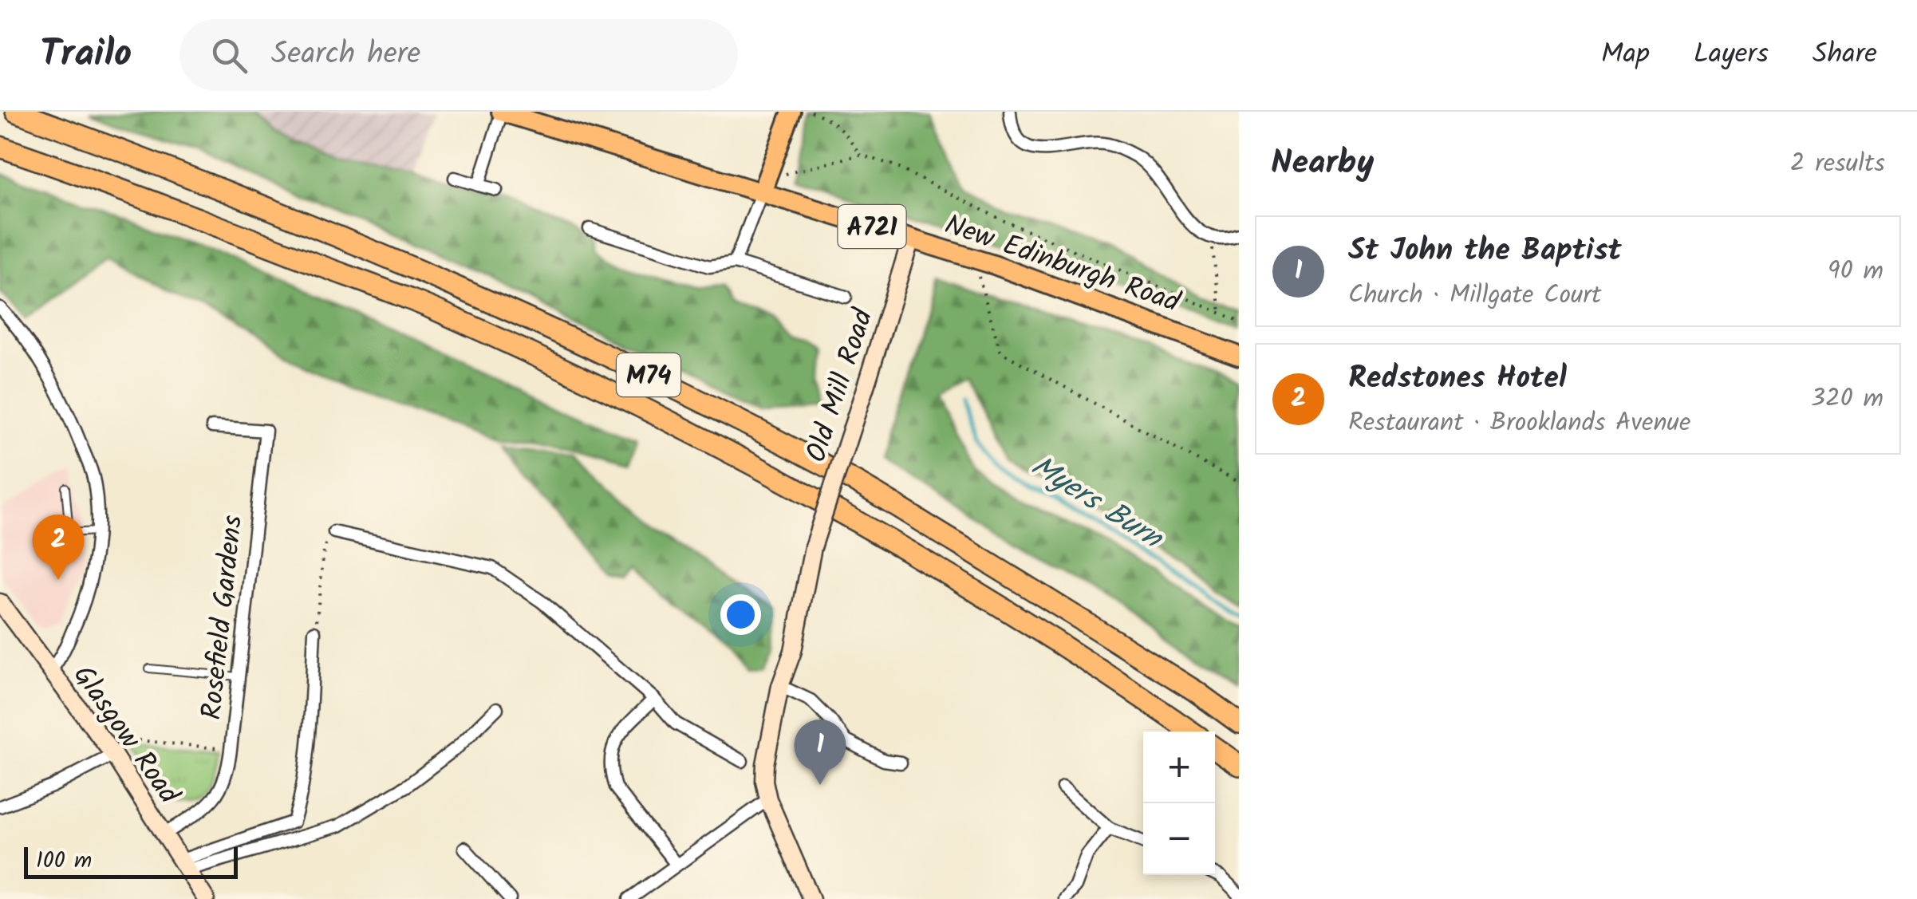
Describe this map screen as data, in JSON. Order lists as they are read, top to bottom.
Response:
{
  "streets": {
    "highway": ["M74"],
    "main road": ["A721", "New Edinburgh Road"],
    "street": ["Old Mill Road", "Rosefield Gardens", "Glasgow Road"]
  },
  "crossings": [
    ["New Edinburgh Road", "Old Mill Road"],
    ["Rosefield Gardens", "Glasgow Road"]
  ],
  "water": ["Myers Burn"],
  "scale_bar": "100 m",
  "page": {
    "header": "Trailo",
    "search": "Search here",
    "nav": ["Map", "Layers", "Share"],
    "heading": ["Nearby", "2 results"],
    "list": [
      {
        "mark": "1",
        "name": "St John the Baptist",
        "note": "Church · Millgate Court",
        "value": "90 m"
      },
      {
        "mark": "2",
        "name": "Redstones Hotel",
        "note": "Restaurant · Brooklands Avenue",
        "value": "320 m"
      }
    ],
    "pins": ["2", "1"],
    "map_buttons": ["+", "−"],
    "scale": "100 m"
  }
}
